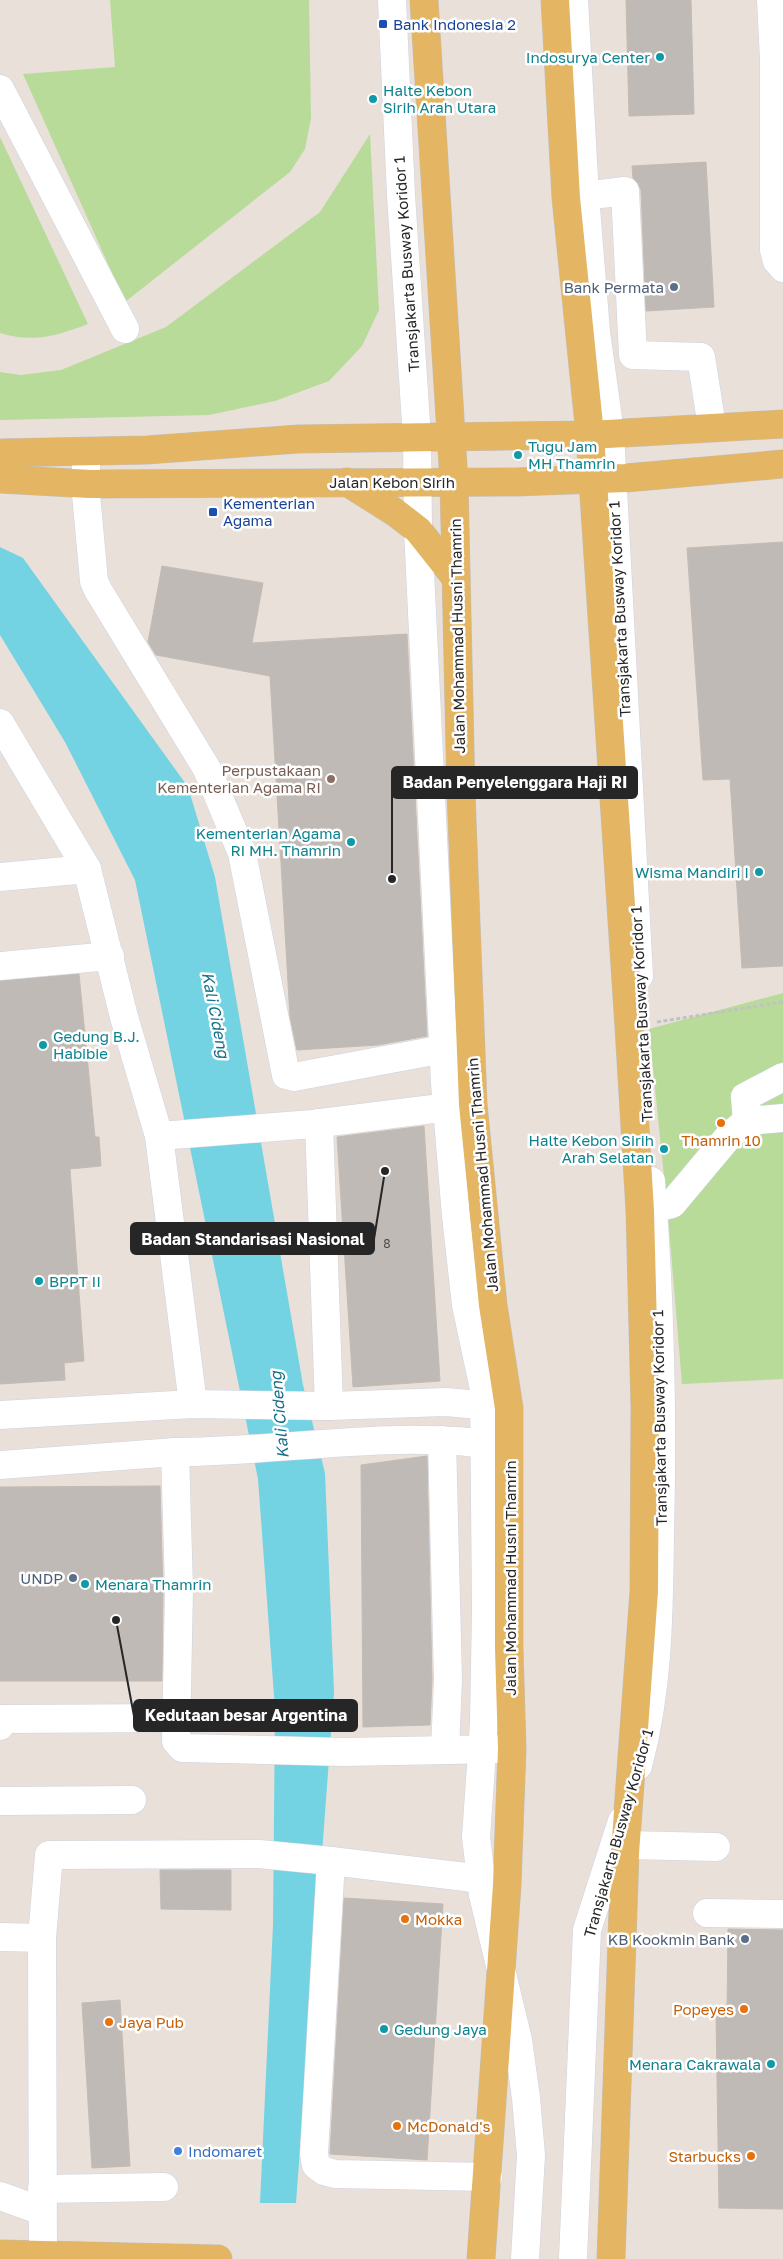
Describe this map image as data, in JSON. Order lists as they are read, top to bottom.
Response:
{
  "streets": {
    "main road": ["Jalan Kebon Sirih", "Jalan Mohammad Husni Thamrin"],
    "lane": ["Transjakarta Busway Koridor 1"]
  },
  "crossings": [
    ["Transjakarta Busway Koridor 1", "Jalan Kebon Sirih"],
    ["Transjakarta Busway Koridor 1", "Jalan Mohammad Husni Thamrin"],
    ["Jalan Kebon Sirih", "Jalan Mohammad Husni Thamrin"]
  ],
  "water": ["Kali Cideng"],
  "places": {
    "transit": ["Bank Indonesia 2", "Kementerian Agama"],
    "other": [
      "Indosurya Center",
      "Halte Kebon Sirih Arah Utara",
      "Bank Permata",
      "Tugu Jam MH Thamrin",
      "Perpustakaan Kementerian Agama RI",
      "Kementerian Agama RI MH. Thamrin",
      "Wisma Mandiri I",
      "Badan Penyelenggara Haji RI",
      "Gedung B.J. Habibie",
      "Thamrin 10",
      "Halte Kebon Sirih Arah Selatan",
      "Badan Standarisasi Nasional",
      "BPPT II",
      "UNDP",
      "Menara Thamrin",
      "Kedutaan besar Argentina",
      "Mokka",
      "KB Kookmin Bank",
      "Popeyes",
      "Jaya Pub",
      "Gedung Jaya",
      "Menara Cakrawala",
      "McDonald's",
      "Indomaret",
      "Starbucks"
    ]
  },
  "house_numbers": ["8"]
}
